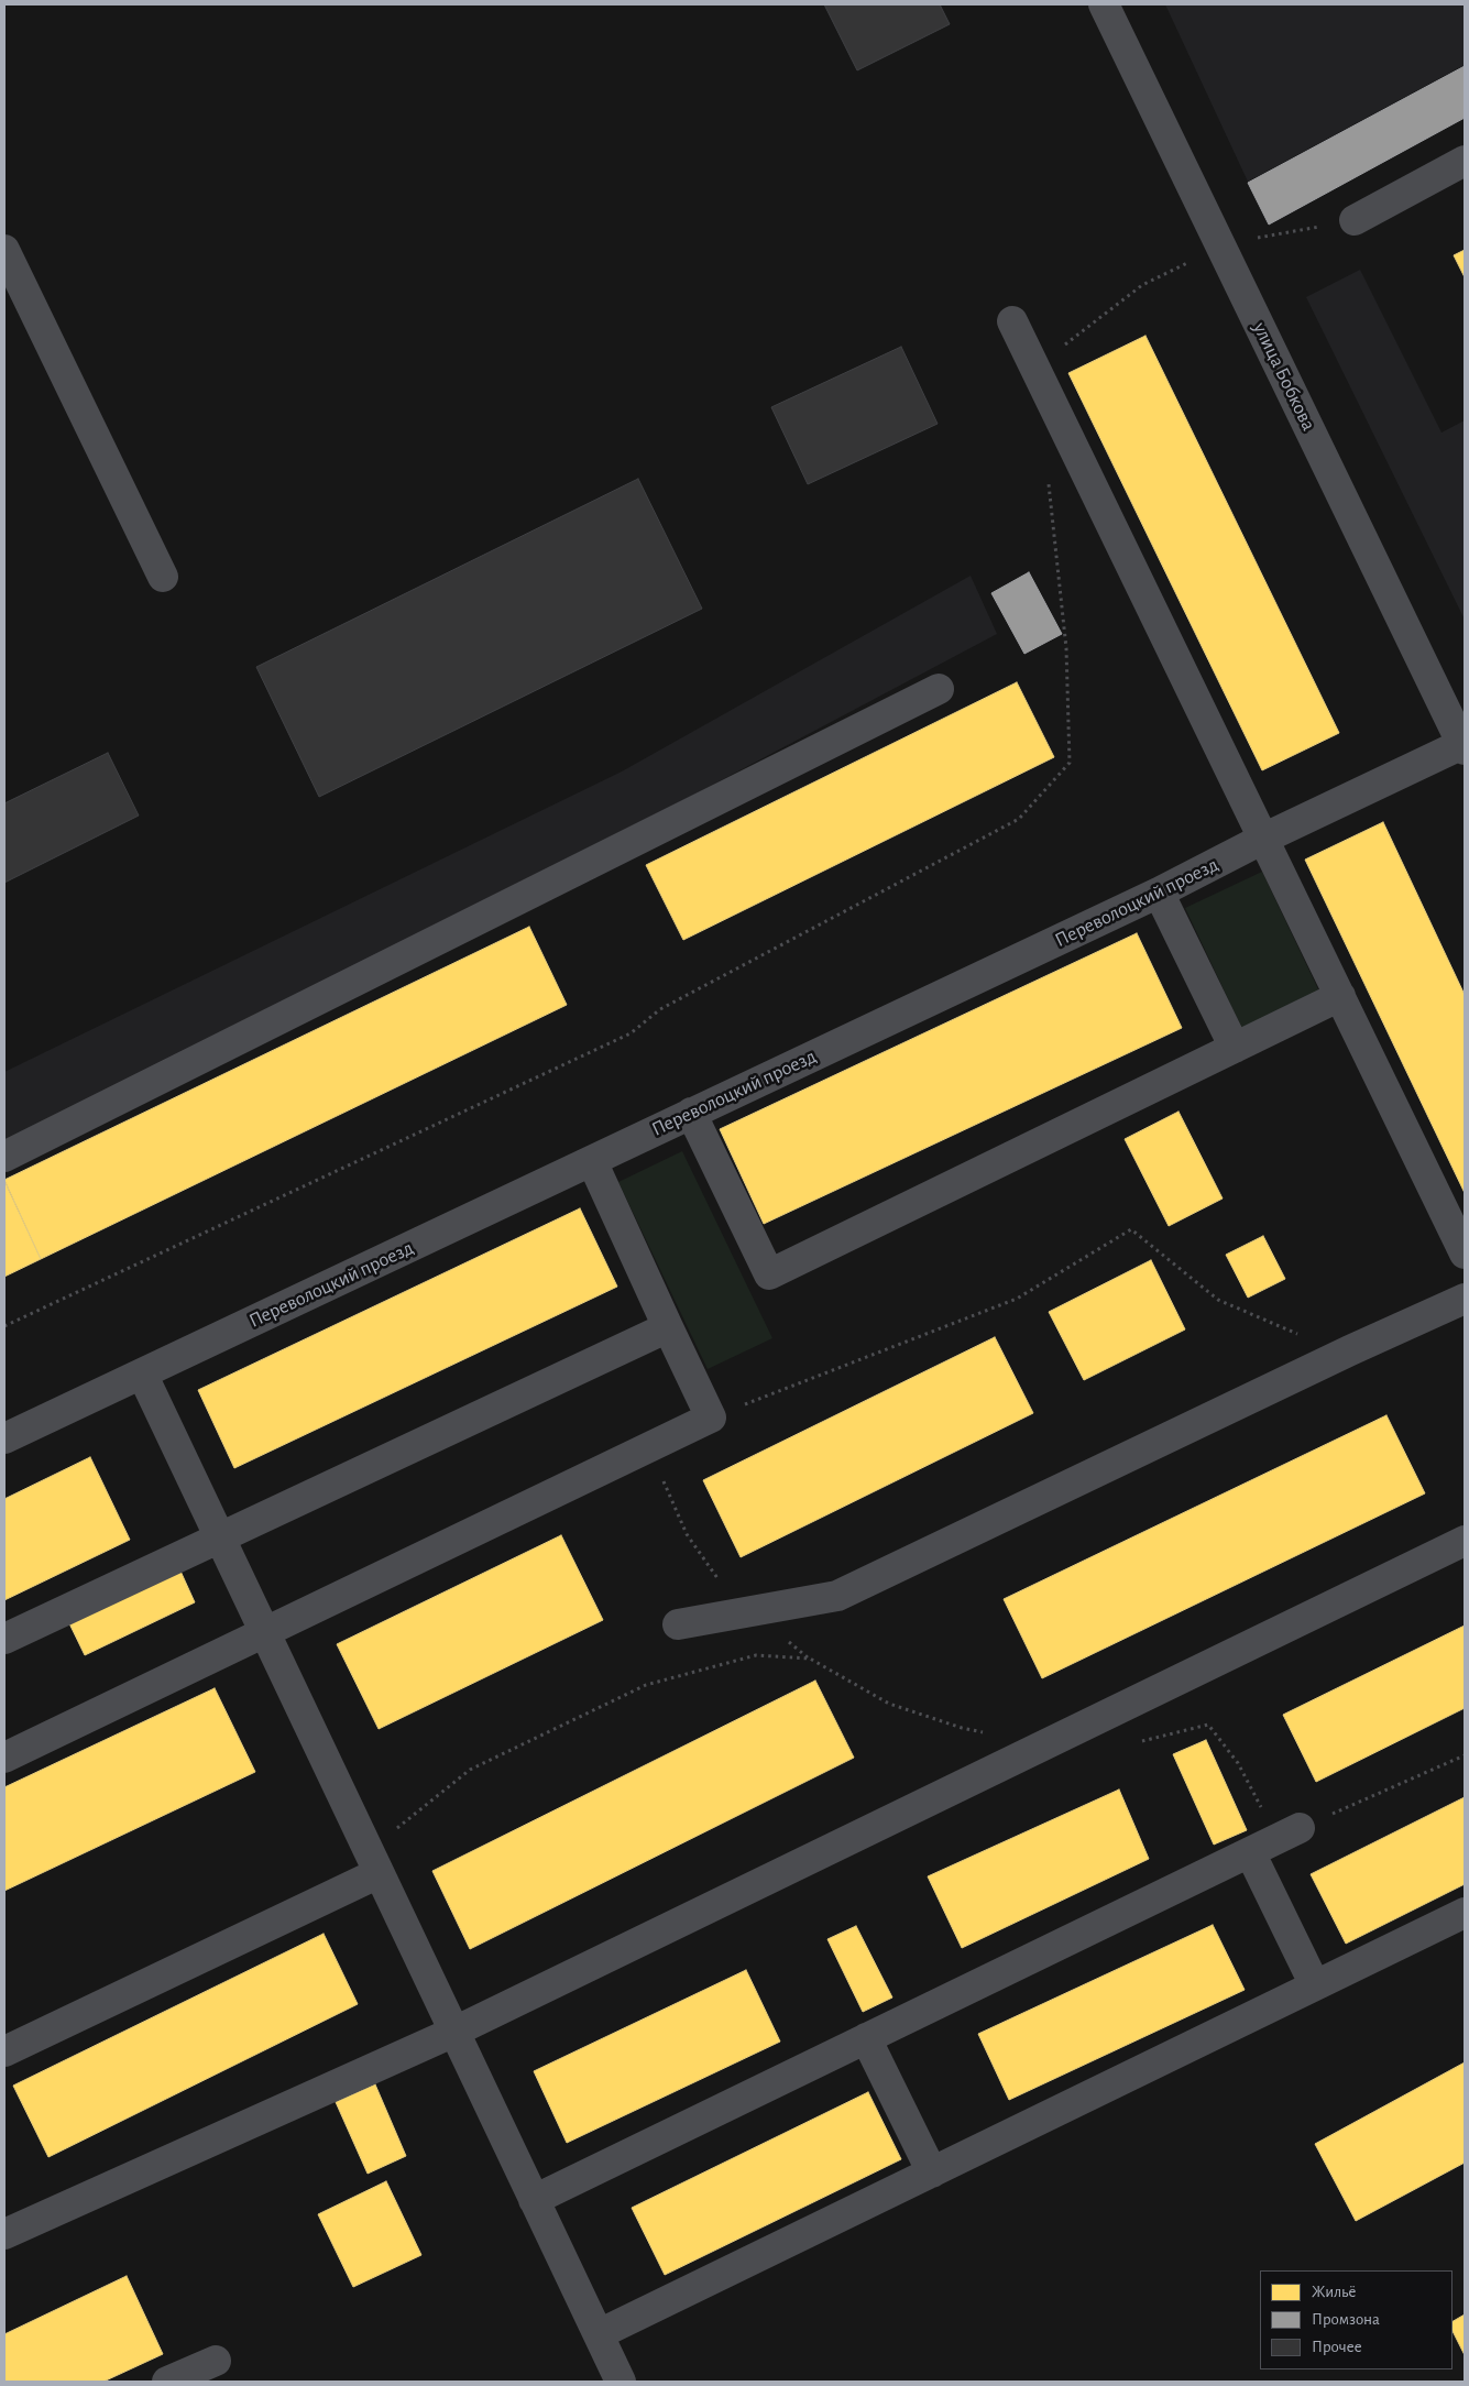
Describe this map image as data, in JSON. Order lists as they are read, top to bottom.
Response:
{
  "streets": {
    "street": ["улица Бобкова", "Переволоцкий проезд"]
  },
  "crossings": [
    ["улица Бобкова", "Переволоцкий проезд"]
  ],
  "legend": ["Жильё", "Промзона", "Прочее"]
}
